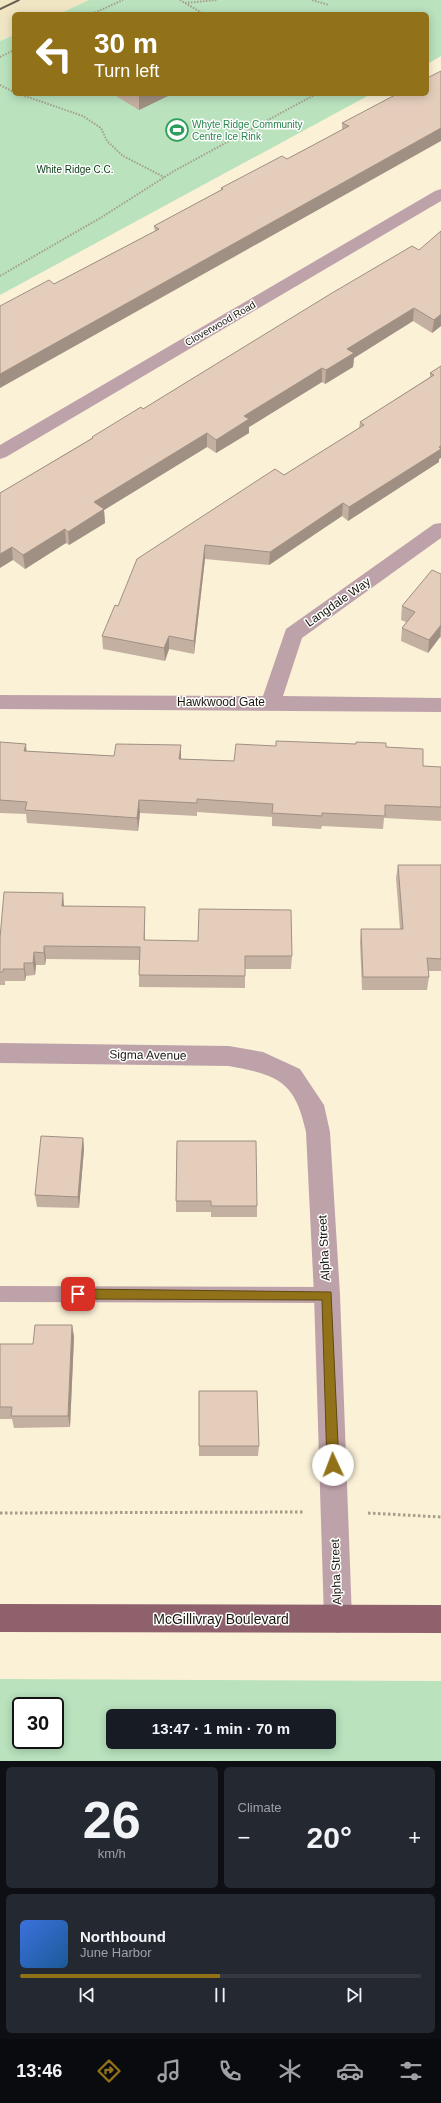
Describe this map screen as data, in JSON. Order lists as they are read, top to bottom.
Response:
{
  "streets": {
    "main road": ["McGillivray Boulevard"],
    "street": [
      "Cloverwood Road",
      "Langdale Way",
      "Hawkwood Gate",
      "Sigma Avenue",
      "Alpha Street"
    ]
  },
  "crossings": [
    ["Langdale Way", "Hawkwood Gate"],
    ["Sigma Avenue", "Alpha Street"],
    ["Alpha Street", "McGillivray Boulevard"]
  ],
  "parks": ["White Ridge C.C."],
  "places": {
    "sports": ["Whyte Ridge Community Centre Ice Rink"]
  },
  "page": {
    "turn": ["30 m", "Turn left"],
    "limit": "30",
    "trip": "13:47 · 1 min · 70 m",
    "tile": [
      ["26", "km/h"],
      "Climate"
    ],
    "heat": ["−", "20°", "+"],
    "song": ["Northbound", "June Harbor"],
    "tabs": "13:46"
  }
}
